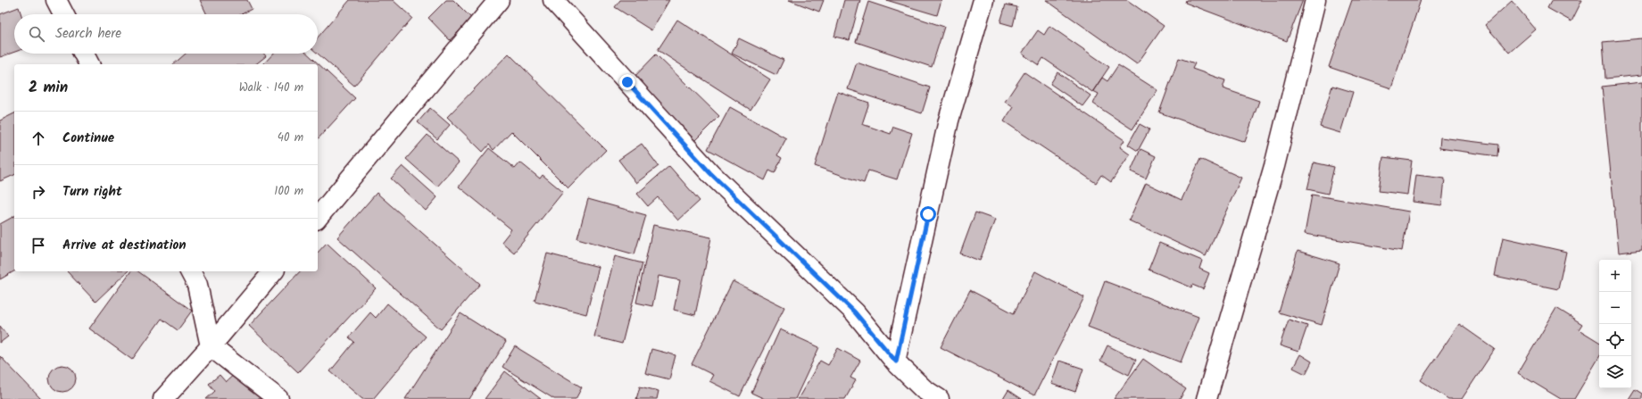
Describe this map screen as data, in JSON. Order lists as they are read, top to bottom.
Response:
{
  "page": {
    "search": "Search here",
    "heading": ["2 min", "Walk · 140 m"],
    "list": [
      ["Continue", "40 m"],
      ["Turn right", "100 m"],
      "Arrive at destination"
    ],
    "map_buttons": ["+", "−"]
  }
}
